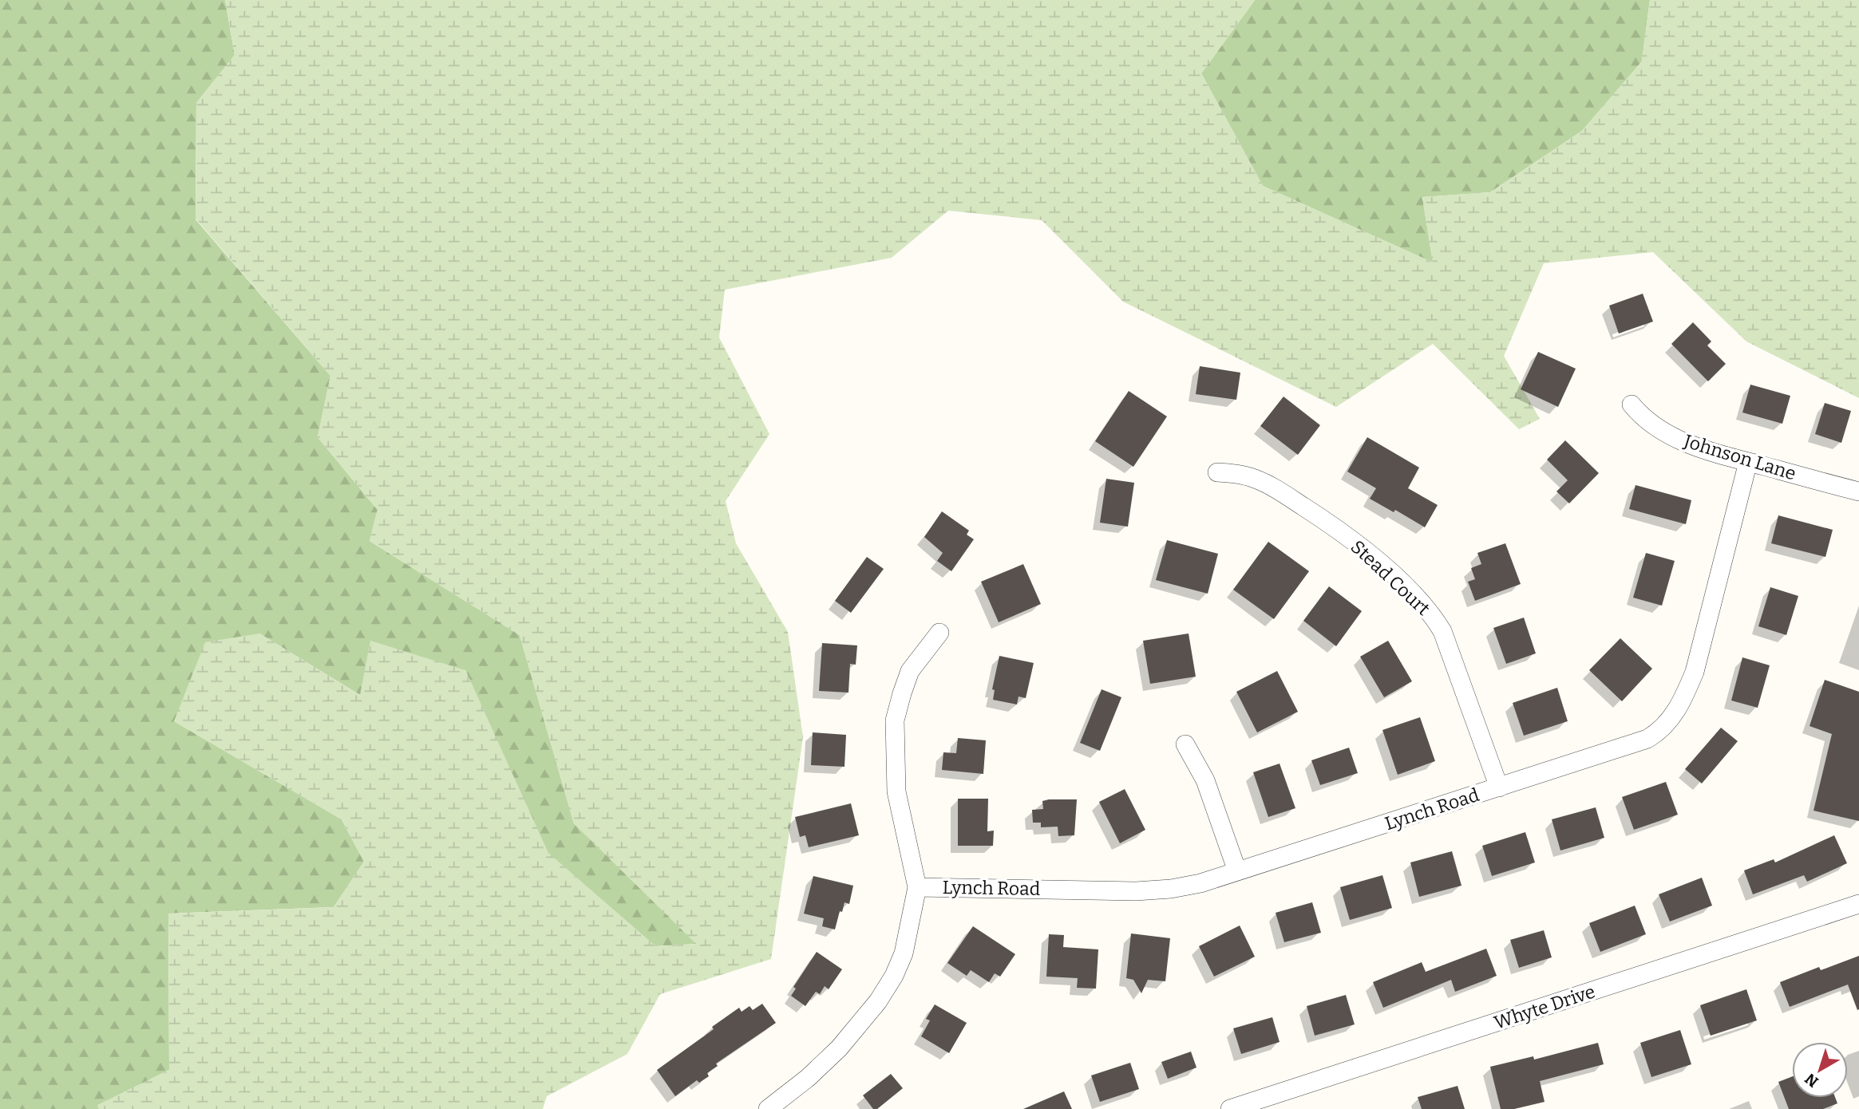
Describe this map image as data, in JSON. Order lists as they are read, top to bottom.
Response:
{
  "streets": {
    "street": [
      "Johnson Lane",
      "Stead Court",
      "Lynch Road",
      "Whyte Drive"
    ]
  },
  "crossings": [
    ["Johnson Lane", "Lynch Road"],
    ["Stead Court", "Lynch Road"]
  ],
  "north": "bottom left"
}
